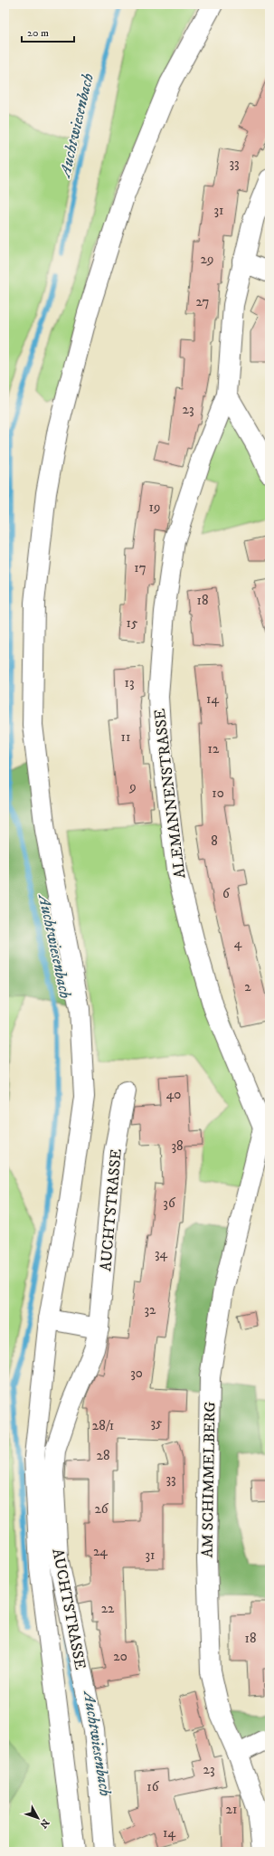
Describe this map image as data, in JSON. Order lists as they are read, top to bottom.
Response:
{
  "streets": {
    "street": ["ALEMANNENSTRASSE", "AUCHTSTRASSE", "AM SCHIMMELBERG"]
  },
  "crossings": [
    ["ALEMANNENSTRASSE", "AM SCHIMMELBERG"]
  ],
  "water": ["Auchtwiesenbach"],
  "house_numbers": [
    "33",
    "31",
    "29",
    "27",
    "23",
    "19",
    "17",
    "18",
    "15",
    "13",
    "14",
    "11",
    "12",
    "9",
    "10",
    "8",
    "6",
    "4",
    "2",
    "40",
    "38",
    "36",
    "34",
    "32",
    "30",
    "35",
    "28/1",
    "28",
    "33",
    "26",
    "24",
    "31",
    "22",
    "18",
    "20",
    "23",
    "16",
    "21",
    "14"
  ],
  "scale_bar": "20 m",
  "north": "bottom right"
}
